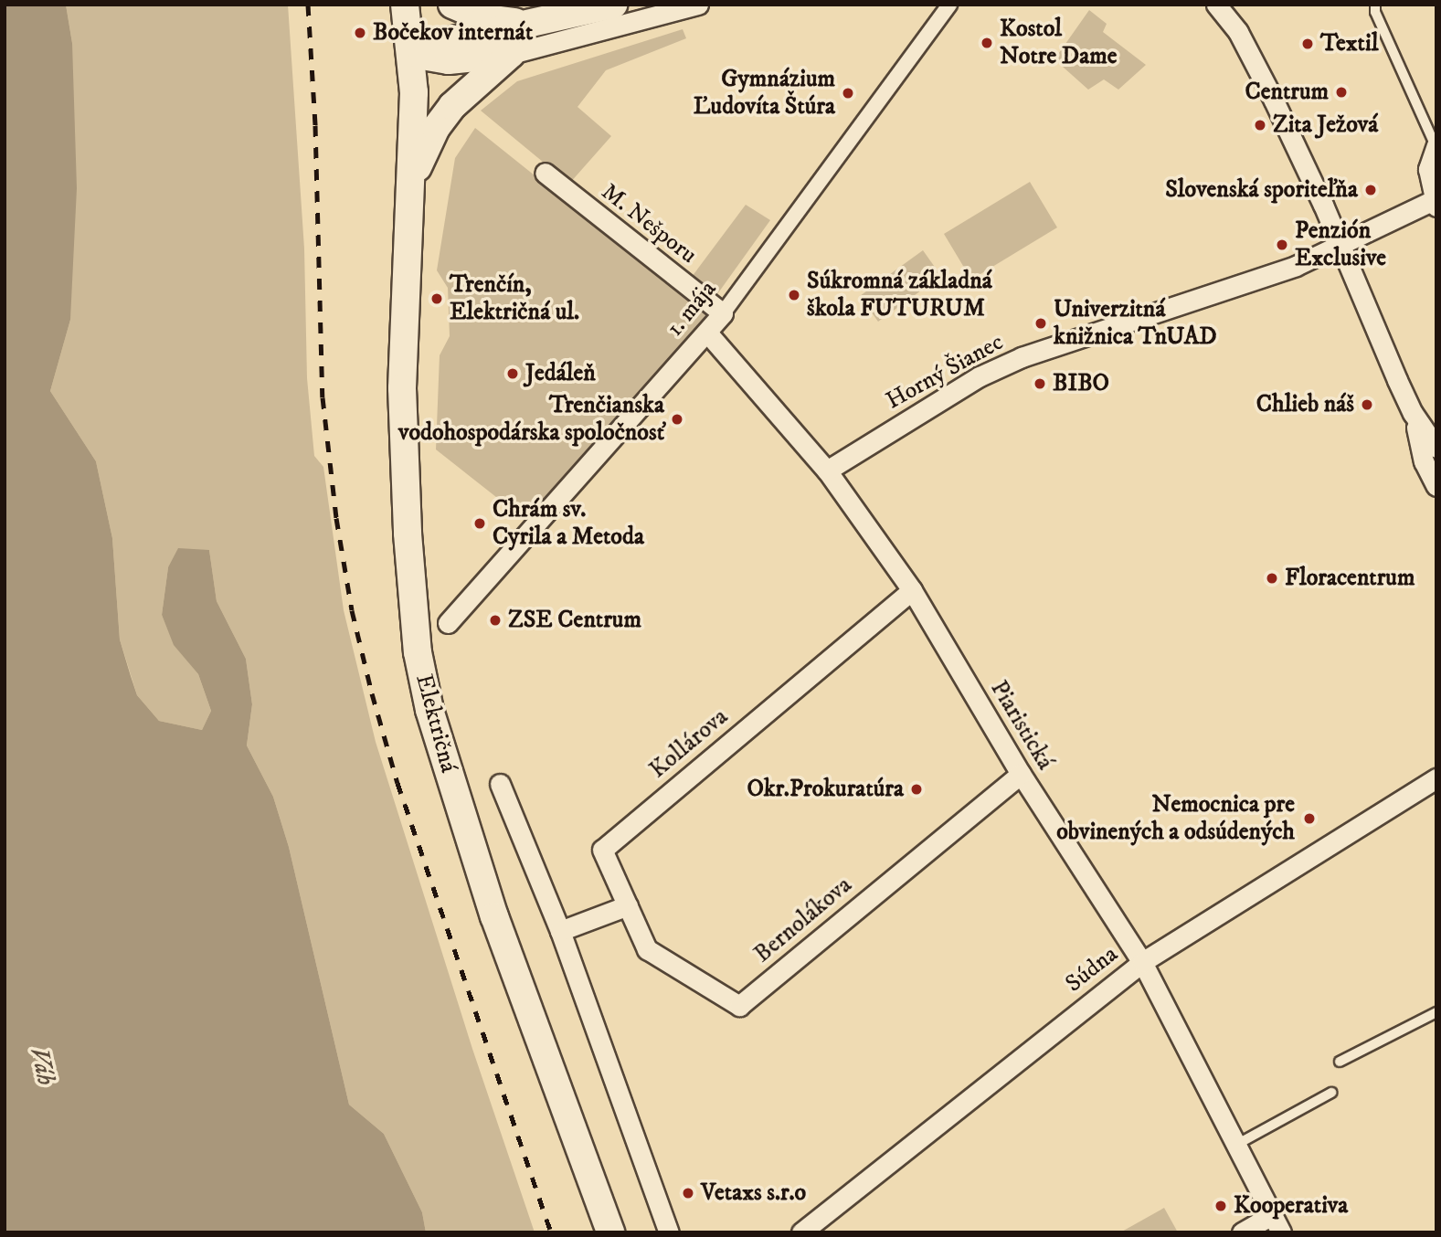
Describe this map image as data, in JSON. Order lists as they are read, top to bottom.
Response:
{
  "streets": {
    "main road": ["Električná"],
    "street": [
      "M. Nešporu",
      "1. mája",
      "Horný Šianec",
      "Piaristická",
      "Kollárova",
      "Bernolákova",
      "Súdna"
    ]
  },
  "crossings": [
    ["M. Nešporu", "1. mája"],
    ["Horný Šianec", "Piaristická"],
    ["Piaristická", "Kollárova"],
    ["Piaristická", "Bernolákova"],
    ["Piaristická", "Súdna"],
    ["Kollárova", "Bernolákova"]
  ],
  "water": ["Váh"],
  "places": [
    "Bočekov internát",
    "Kostol Notre Dame",
    "Textil",
    "Centrum",
    "Gymnázium Ľudovíta Štúra",
    "Zita Ježová",
    "Slovenská sporiteľňa",
    "Penzión Exclusive",
    "Súkromná základná škola FUTURUM",
    "Trenčín, Električná ul.",
    "Univerzitná knižnica TnUAD",
    "Jedáleň",
    "BIBO",
    "Chlieb náš",
    "Trenčianska vodohospodárska spoločnosť",
    "Chrám sv. Cyrila a Metoda",
    "Floracentrum",
    "ZSE Centrum",
    "Okr.Prokuratúra",
    "Nemocnica pre obvinených a odsúdených",
    "Vetaxs s.r.o",
    "Kooperativa"
  ]
}
